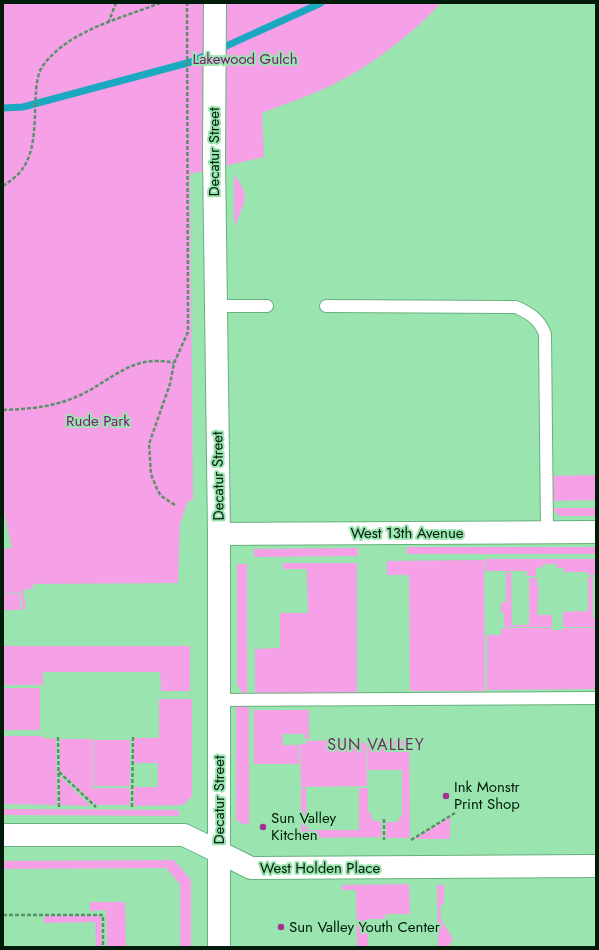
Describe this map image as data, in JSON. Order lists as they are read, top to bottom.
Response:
{
  "streets": {
    "street": ["Decatur Street", "West 13th Avenue", "West Holden Place"]
  },
  "crossings": [
    ["Decatur Street", "West 13th Avenue"],
    ["Decatur Street", "West Holden Place"]
  ],
  "districts": ["SUN VALLEY"],
  "parks": ["Lakewood Gulch", "Rude Park"],
  "places": ["Ink Monstr Print Shop", "Sun Valley Kitchen", "Sun Valley Youth Center"]
}
